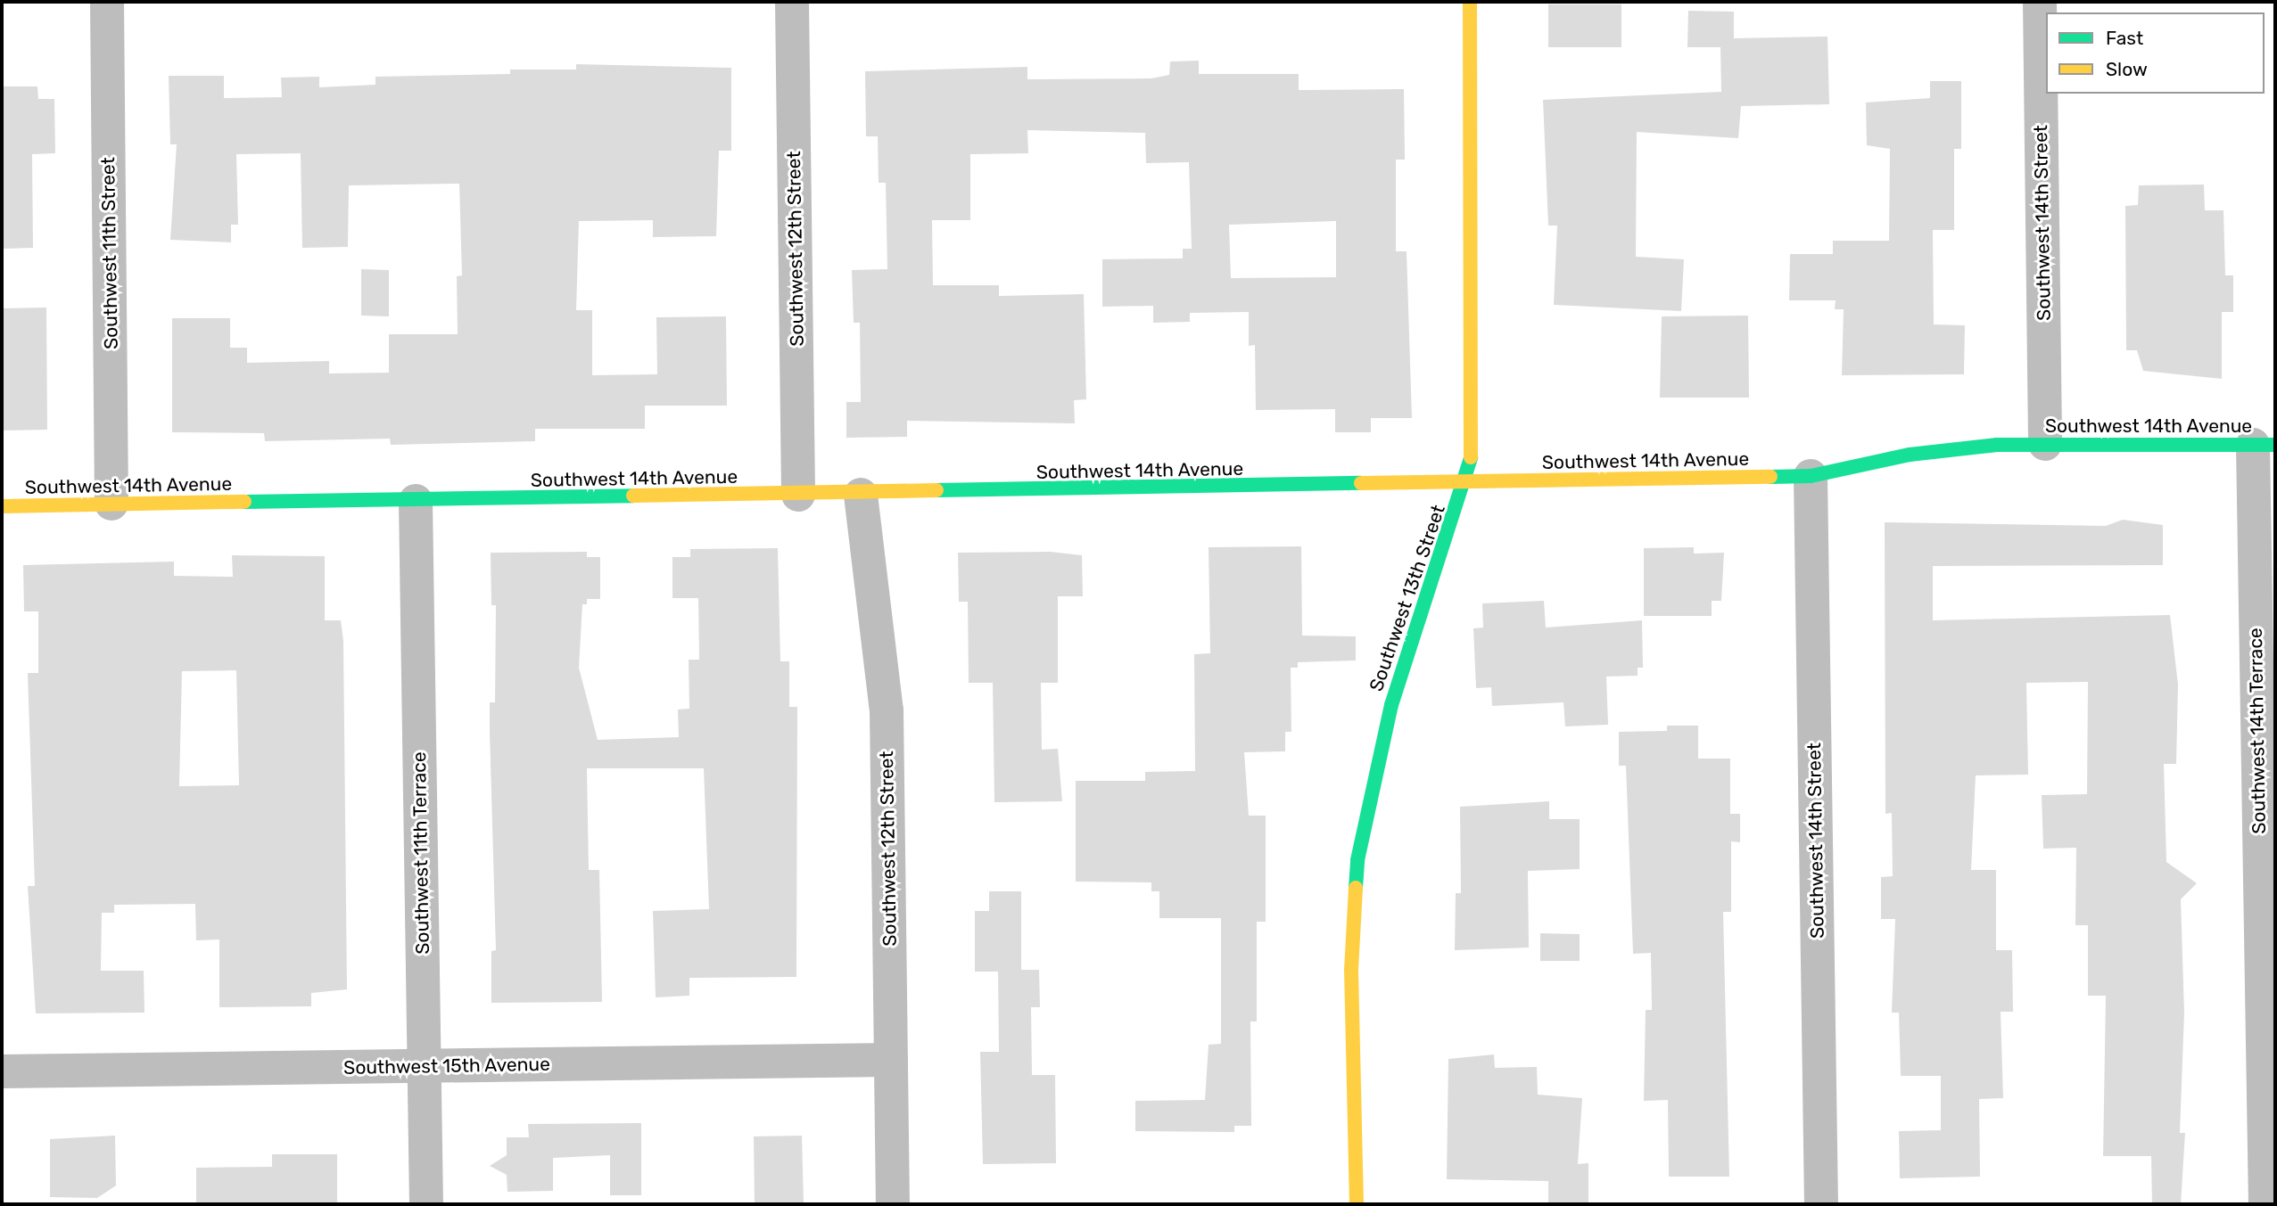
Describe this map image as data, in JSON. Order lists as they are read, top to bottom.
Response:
{
  "streets": {
    "street": [
      "Southwest 14th Street",
      "Southwest 12th Street",
      "Southwest 11th Street",
      "Southwest 14th Avenue",
      "Southwest 13th Street",
      "Southwest 14th Terrace",
      "Southwest 11th Terrace",
      "Southwest 15th Avenue"
    ]
  },
  "crossings": [
    ["Southwest 14th Street", "Southwest 14th Avenue"],
    ["Southwest 12th Street", "Southwest 14th Avenue"],
    ["Southwest 12th Street", "Southwest 15th Avenue"],
    ["Southwest 11th Street", "Southwest 14th Avenue"],
    ["Southwest 14th Avenue", "Southwest 13th Street"],
    ["Southwest 14th Avenue", "Southwest 14th Terrace"],
    ["Southwest 14th Avenue", "Southwest 11th Terrace"],
    ["Southwest 11th Terrace", "Southwest 15th Avenue"]
  ],
  "legend": ["Fast", "Slow"]
}
